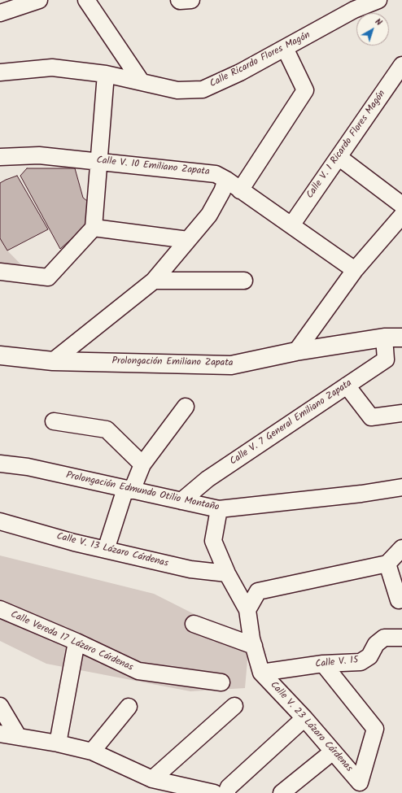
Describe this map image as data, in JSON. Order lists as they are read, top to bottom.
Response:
{
  "streets": {
    "main road": ["Prolongación Emiliano Zapata"],
    "street": [
      "Calle Ricardo Flores Magón",
      "Calle V. 1 Ricardo Flores Magón",
      "Calle V. 10 Emiliano Zapata",
      "Calle V. 7 General Emiliano Zapata",
      "Prolongación Edmundo Otilio Montaño",
      "Calle V. 13 Lázaro Cárdenas",
      "Calle Vereda 17 Lázaro Cárdenas",
      "Calle V. 15",
      "Calle V. 23 Lázaro Cárdenas"
    ]
  },
  "crossings": [
    ["Calle V. 1 Ricardo Flores Magón", "Calle V. 10 Emiliano Zapata"],
    ["Prolongación Emiliano Zapata", "Calle V. 7 General Emiliano Zapata"],
    ["Calle V. 7 General Emiliano Zapata", "Prolongación Edmundo Otilio Montaño"],
    ["Calle V. 15", "Calle V. 23 Lázaro Cárdenas"]
  ],
  "north": "top right"
}
